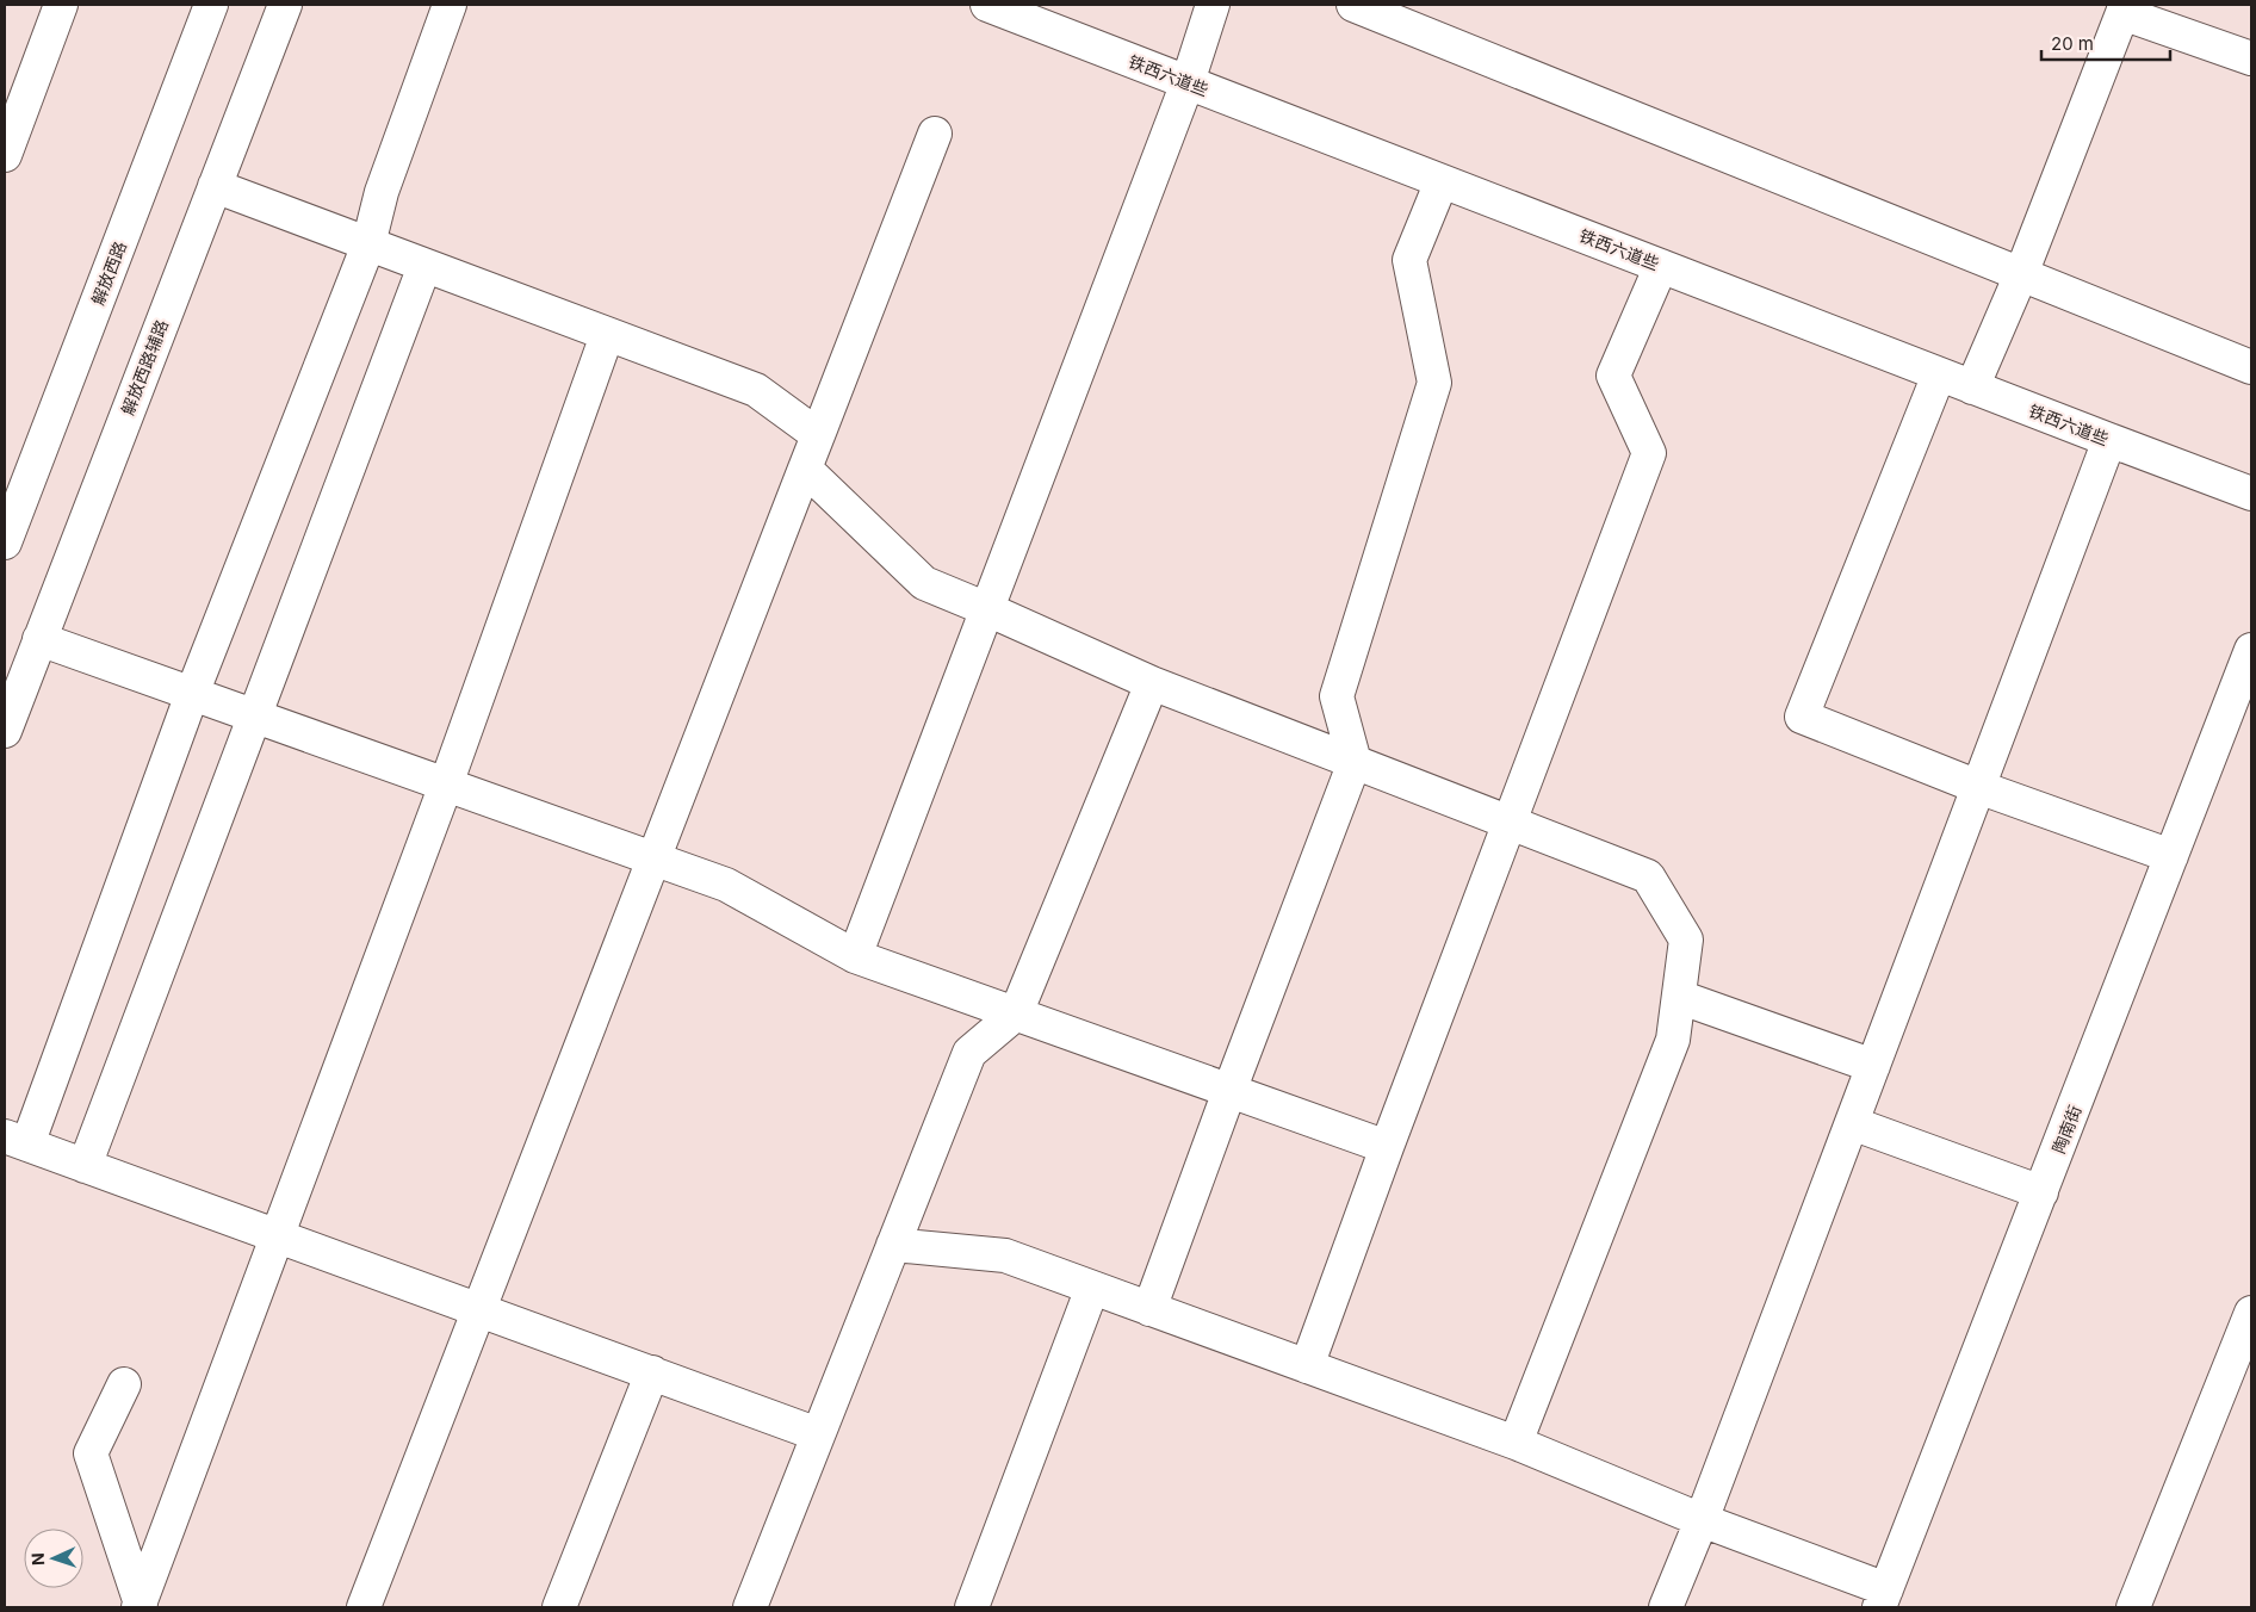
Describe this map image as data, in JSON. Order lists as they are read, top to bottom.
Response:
{
  "streets": {
    "main road": [
      "铁西六道些",
      "解放西路",
      "解放西路辅路",
      "陶南街"
    ]
  },
  "scale_bar": "20 m",
  "north": "left"
}
